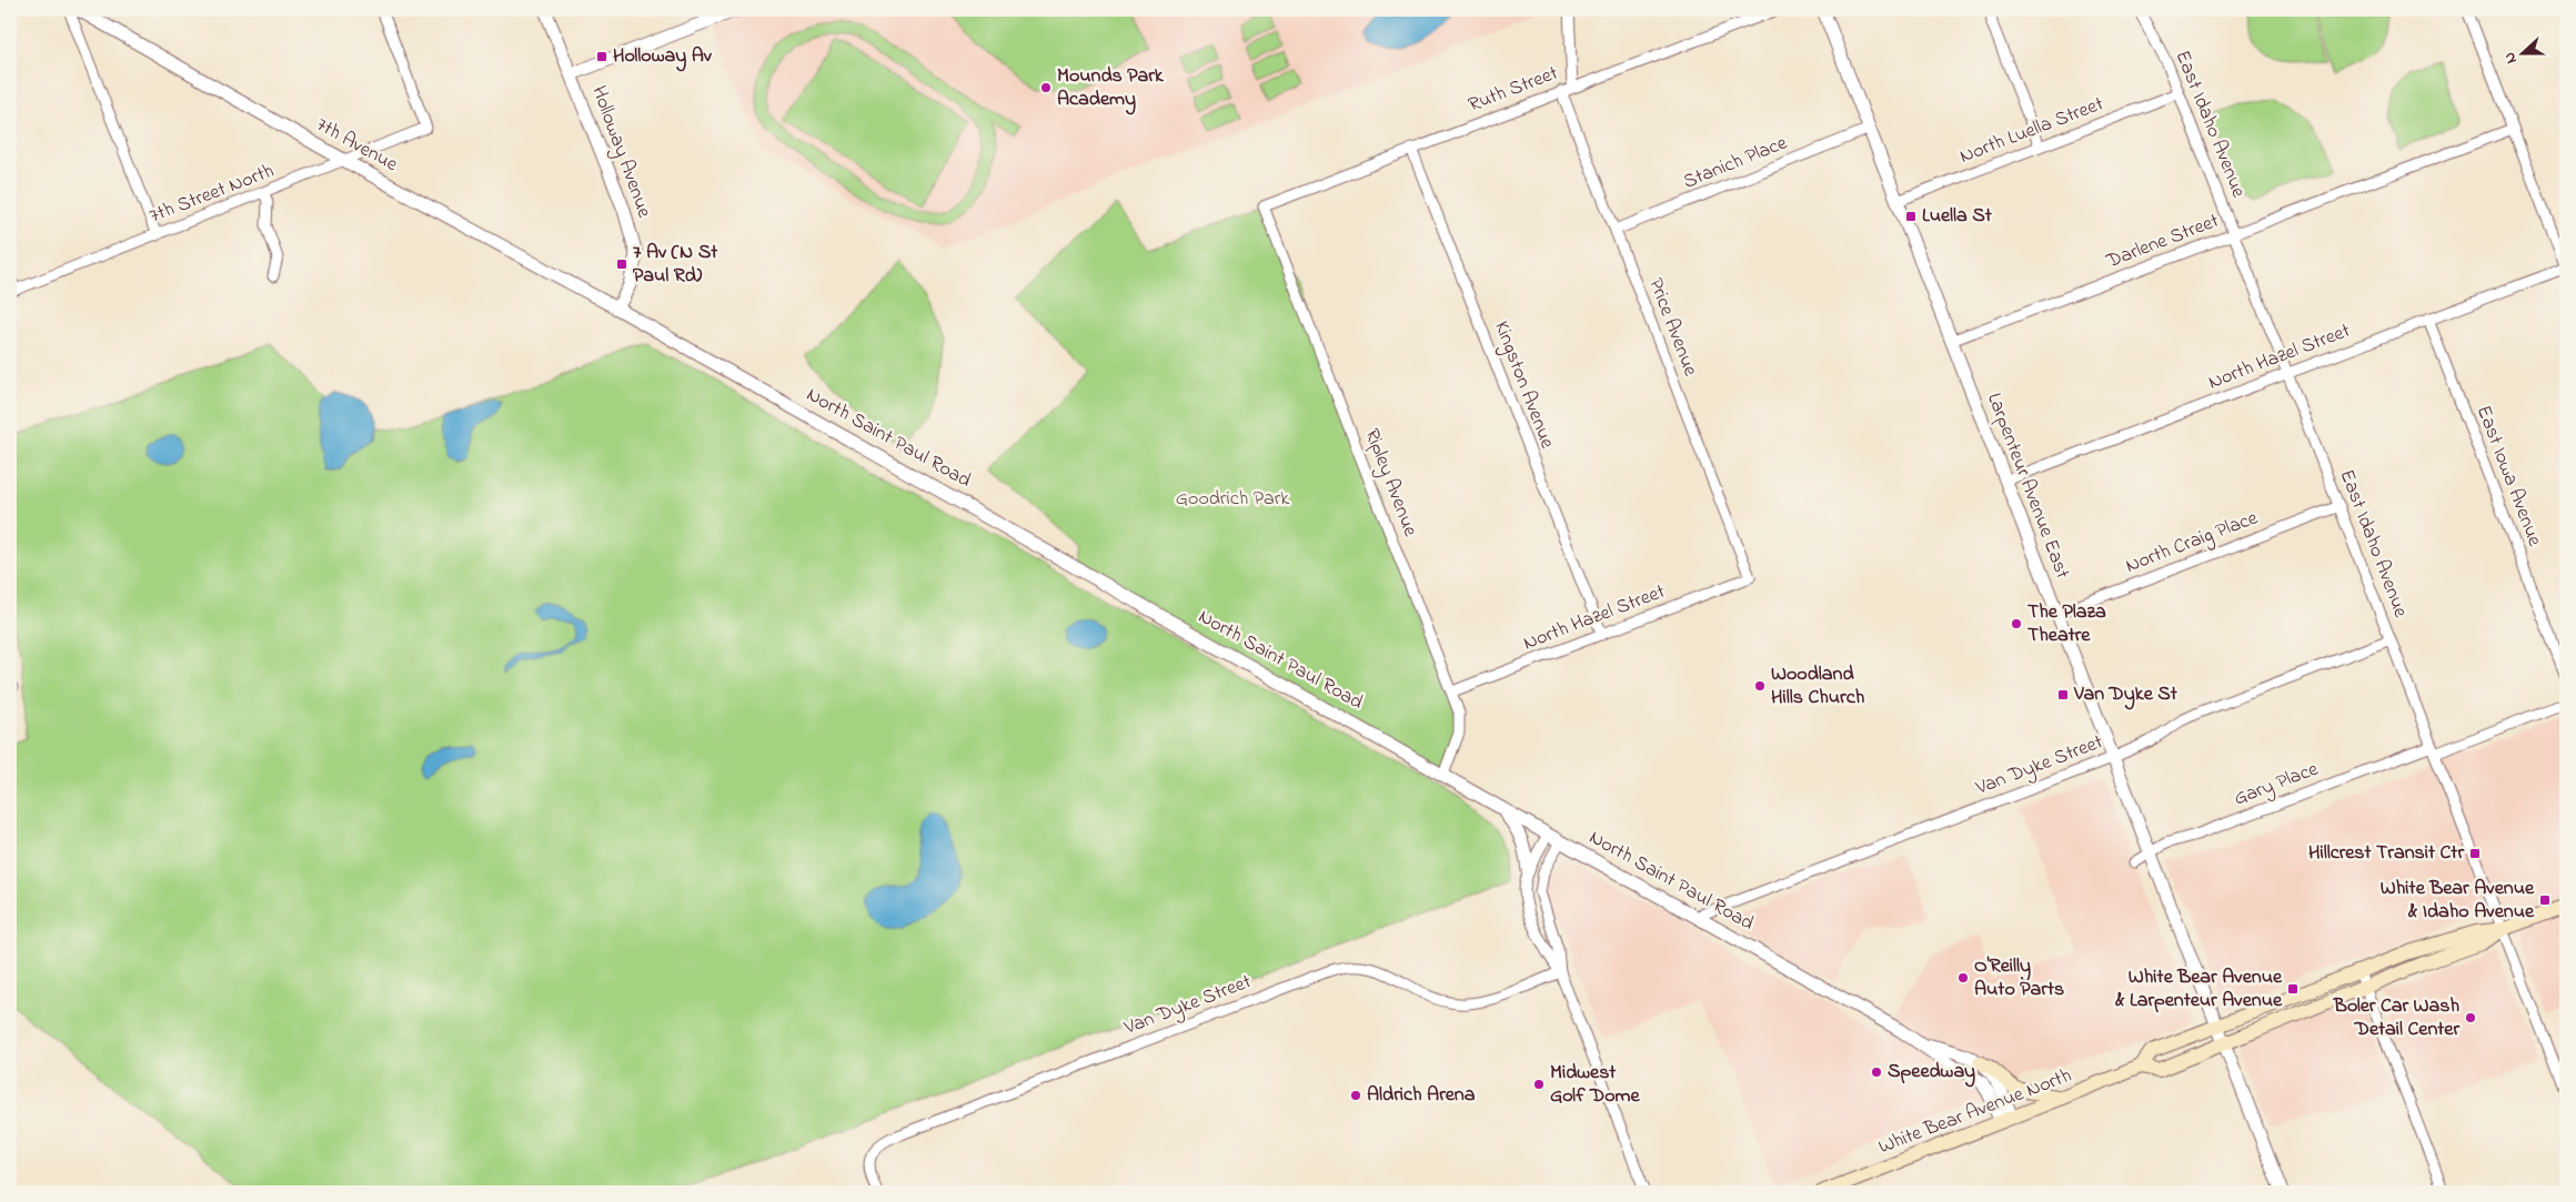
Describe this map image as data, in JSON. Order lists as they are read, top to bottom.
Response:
{
  "streets": {
    "main road": ["White Bear Avenue North"],
    "street": [
      "Ruth Street",
      "East Idaho Avenue",
      "North Luella Street",
      "7th Avenue",
      "Holloway Avenue",
      "Stanich Place",
      "7th Street North",
      "Darlene Street",
      "Price Avenue",
      "North Hazel Street",
      "Kingston Avenue",
      "North Saint Paul Road",
      "East Iowa Avenue",
      "Ripley Avenue",
      "Larpenteur Avenue East",
      "North Craig Place",
      "Van Dyke Street",
      "Gary Place"
    ]
  },
  "crossings": [
    ["Ruth Street", "Price Avenue"],
    ["Ruth Street", "Kingston Avenue"],
    ["Ruth Street", "Ripley Avenue"],
    ["East Idaho Avenue", "North Luella Street"],
    ["East Idaho Avenue", "Darlene Street"],
    ["East Idaho Avenue", "North Hazel Street"],
    ["East Idaho Avenue", "North Craig Place"],
    ["East Idaho Avenue", "Van Dyke Street"],
    ["East Idaho Avenue", "Gary Place"],
    ["East Idaho Avenue", "White Bear Avenue North"],
    ["North Luella Street", "Larpenteur Avenue East"],
    ["7th Avenue", "Holloway Avenue"],
    ["7th Avenue", "7th Street North"],
    ["7th Avenue", "North Saint Paul Road"],
    ["Holloway Avenue", "North Saint Paul Road"],
    ["Stanich Place", "Price Avenue"],
    ["Stanich Place", "Larpenteur Avenue East"],
    ["Darlene Street", "Larpenteur Avenue East"],
    ["Price Avenue", "North Hazel Street"],
    ["North Hazel Street", "Kingston Avenue"],
    ["North Hazel Street", "East Iowa Avenue"],
    ["North Hazel Street", "Ripley Avenue"],
    ["North Hazel Street", "Larpenteur Avenue East"],
    ["North Saint Paul Road", "Ripley Avenue"],
    ["North Saint Paul Road", "Van Dyke Street"],
    ["North Saint Paul Road", "White Bear Avenue North"],
    ["Larpenteur Avenue East", "North Craig Place"],
    ["Larpenteur Avenue East", "Van Dyke Street"],
    ["Larpenteur Avenue East", "Gary Place"],
    ["Larpenteur Avenue East", "White Bear Avenue North"]
  ],
  "parks": ["Goodrich Park"],
  "places": {
    "transit": [
      "Holloway Av",
      "Luella St",
      "7 Av (N St Paul Rd)",
      "Van Dyke St",
      "Hillcrest Transit Ctr",
      "White Bear Avenue & Idaho Avenue",
      "White Bear Avenue & Larpenteur Avenue"
    ],
    "other": [
      "Mounds Park Academy",
      "The Plaza Theatre",
      "Woodland Hills Church",
      "O'Reilly Auto Parts",
      "Boler Car Wash Detail Center",
      "Speedway",
      "Midwest Golf Dome",
      "Aldrich Arena"
    ]
  },
  "north": "left"
}
